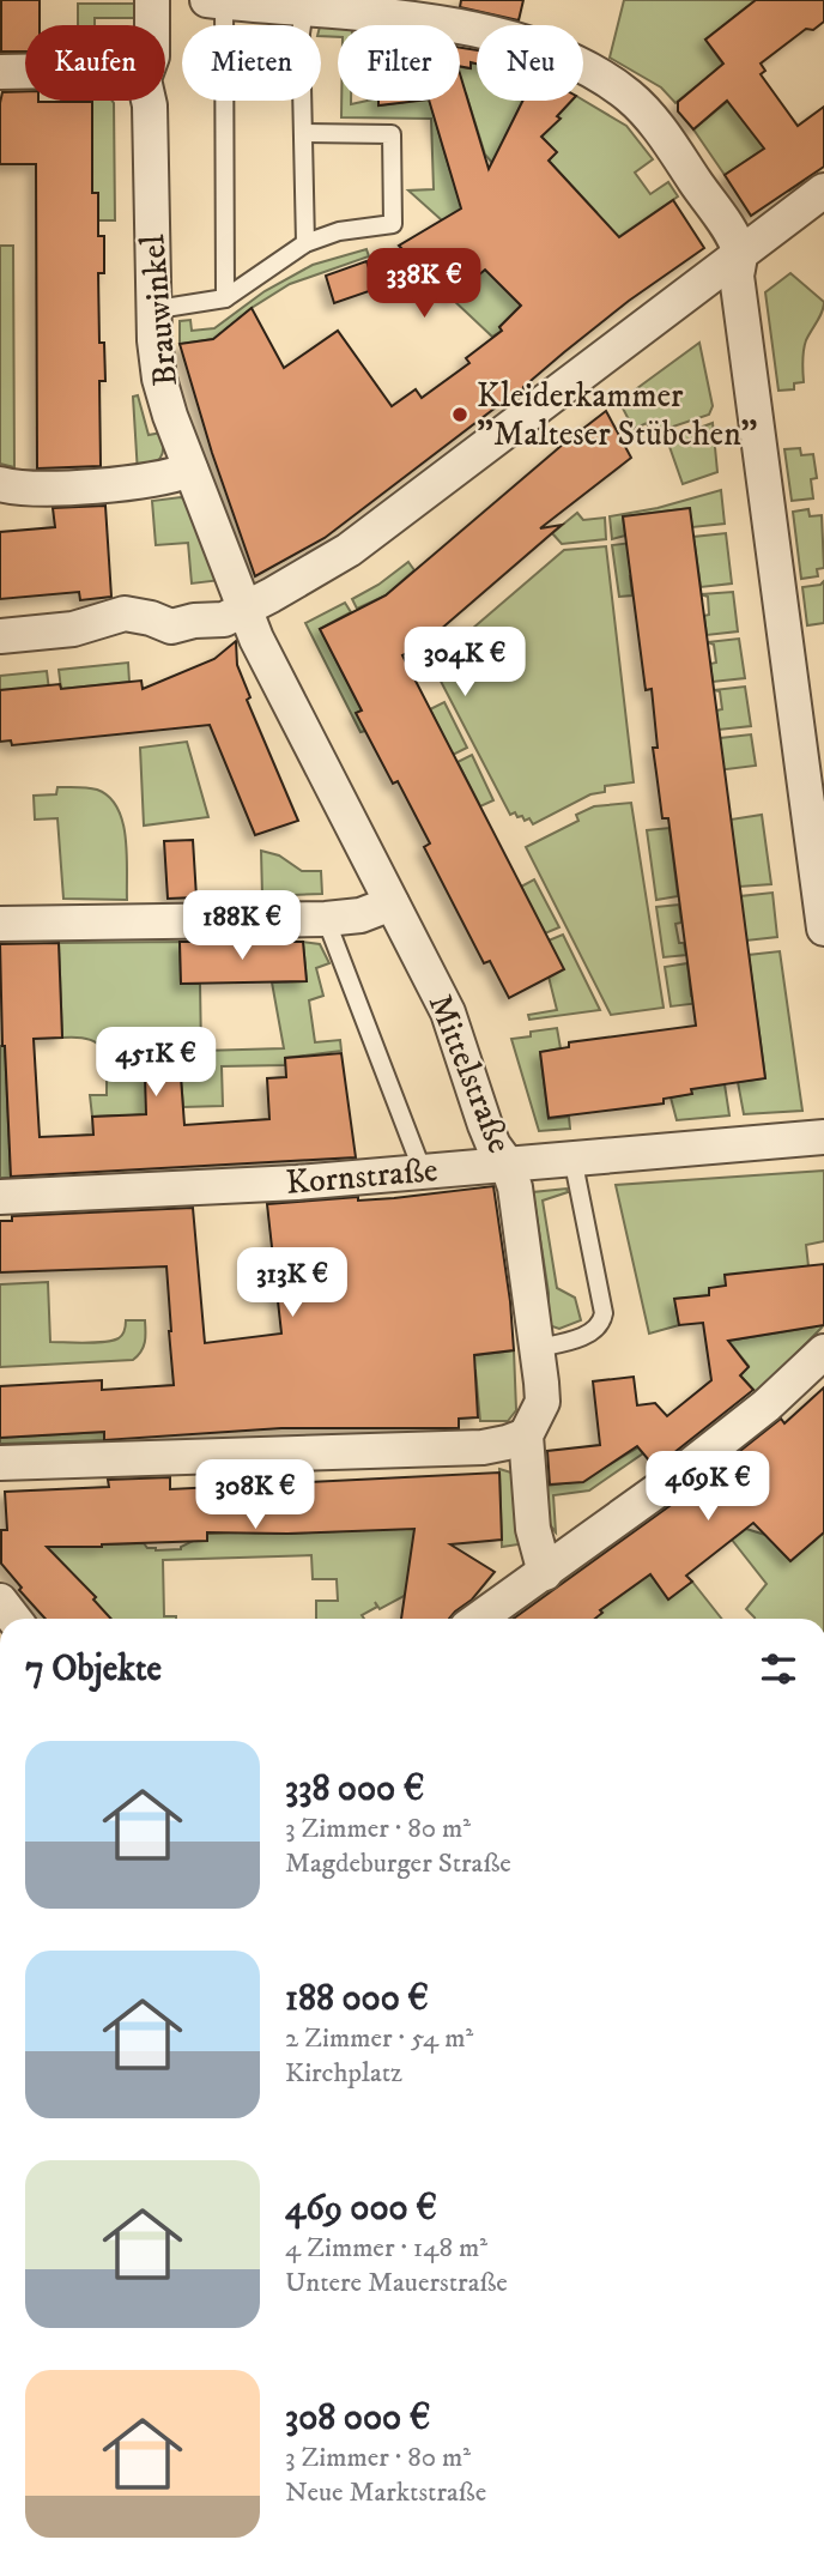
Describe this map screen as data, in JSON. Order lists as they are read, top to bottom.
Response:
{
  "streets": {
    "street": ["Brauwinkel", "Mittelstraße", "Kornstraße"]
  },
  "crossings": [
    ["Brauwinkel", "Mittelstraße"],
    ["Mittelstraße", "Kornstraße"]
  ],
  "places": ["Kleiderkammer \"Malteser Stübchen\""],
  "page": {
    "chip": [
      "Kaufen",
      "Mieten",
      "Filter",
      "Neu"
    ],
    "price": [
      "338K €",
      "304K €",
      "188K €",
      "451K €",
      "313K €",
      "469K €",
      "308K €"
    ],
    "heading": "7 Objekte",
    "list": [
      {
        "name": "338 000 €",
        "note": "3 Zimmer · 80 m² · Magdeburger Straße"
      },
      {
        "name": "188 000 €",
        "note": "2 Zimmer · 54 m² · Kirchplatz"
      },
      {
        "name": "469 000 €",
        "note": "4 Zimmer · 148 m² · Untere Mauerstraße"
      },
      {
        "name": "308 000 €",
        "note": "3 Zimmer · 80 m² · Neue Marktstraße"
      }
    ]
  }
}
